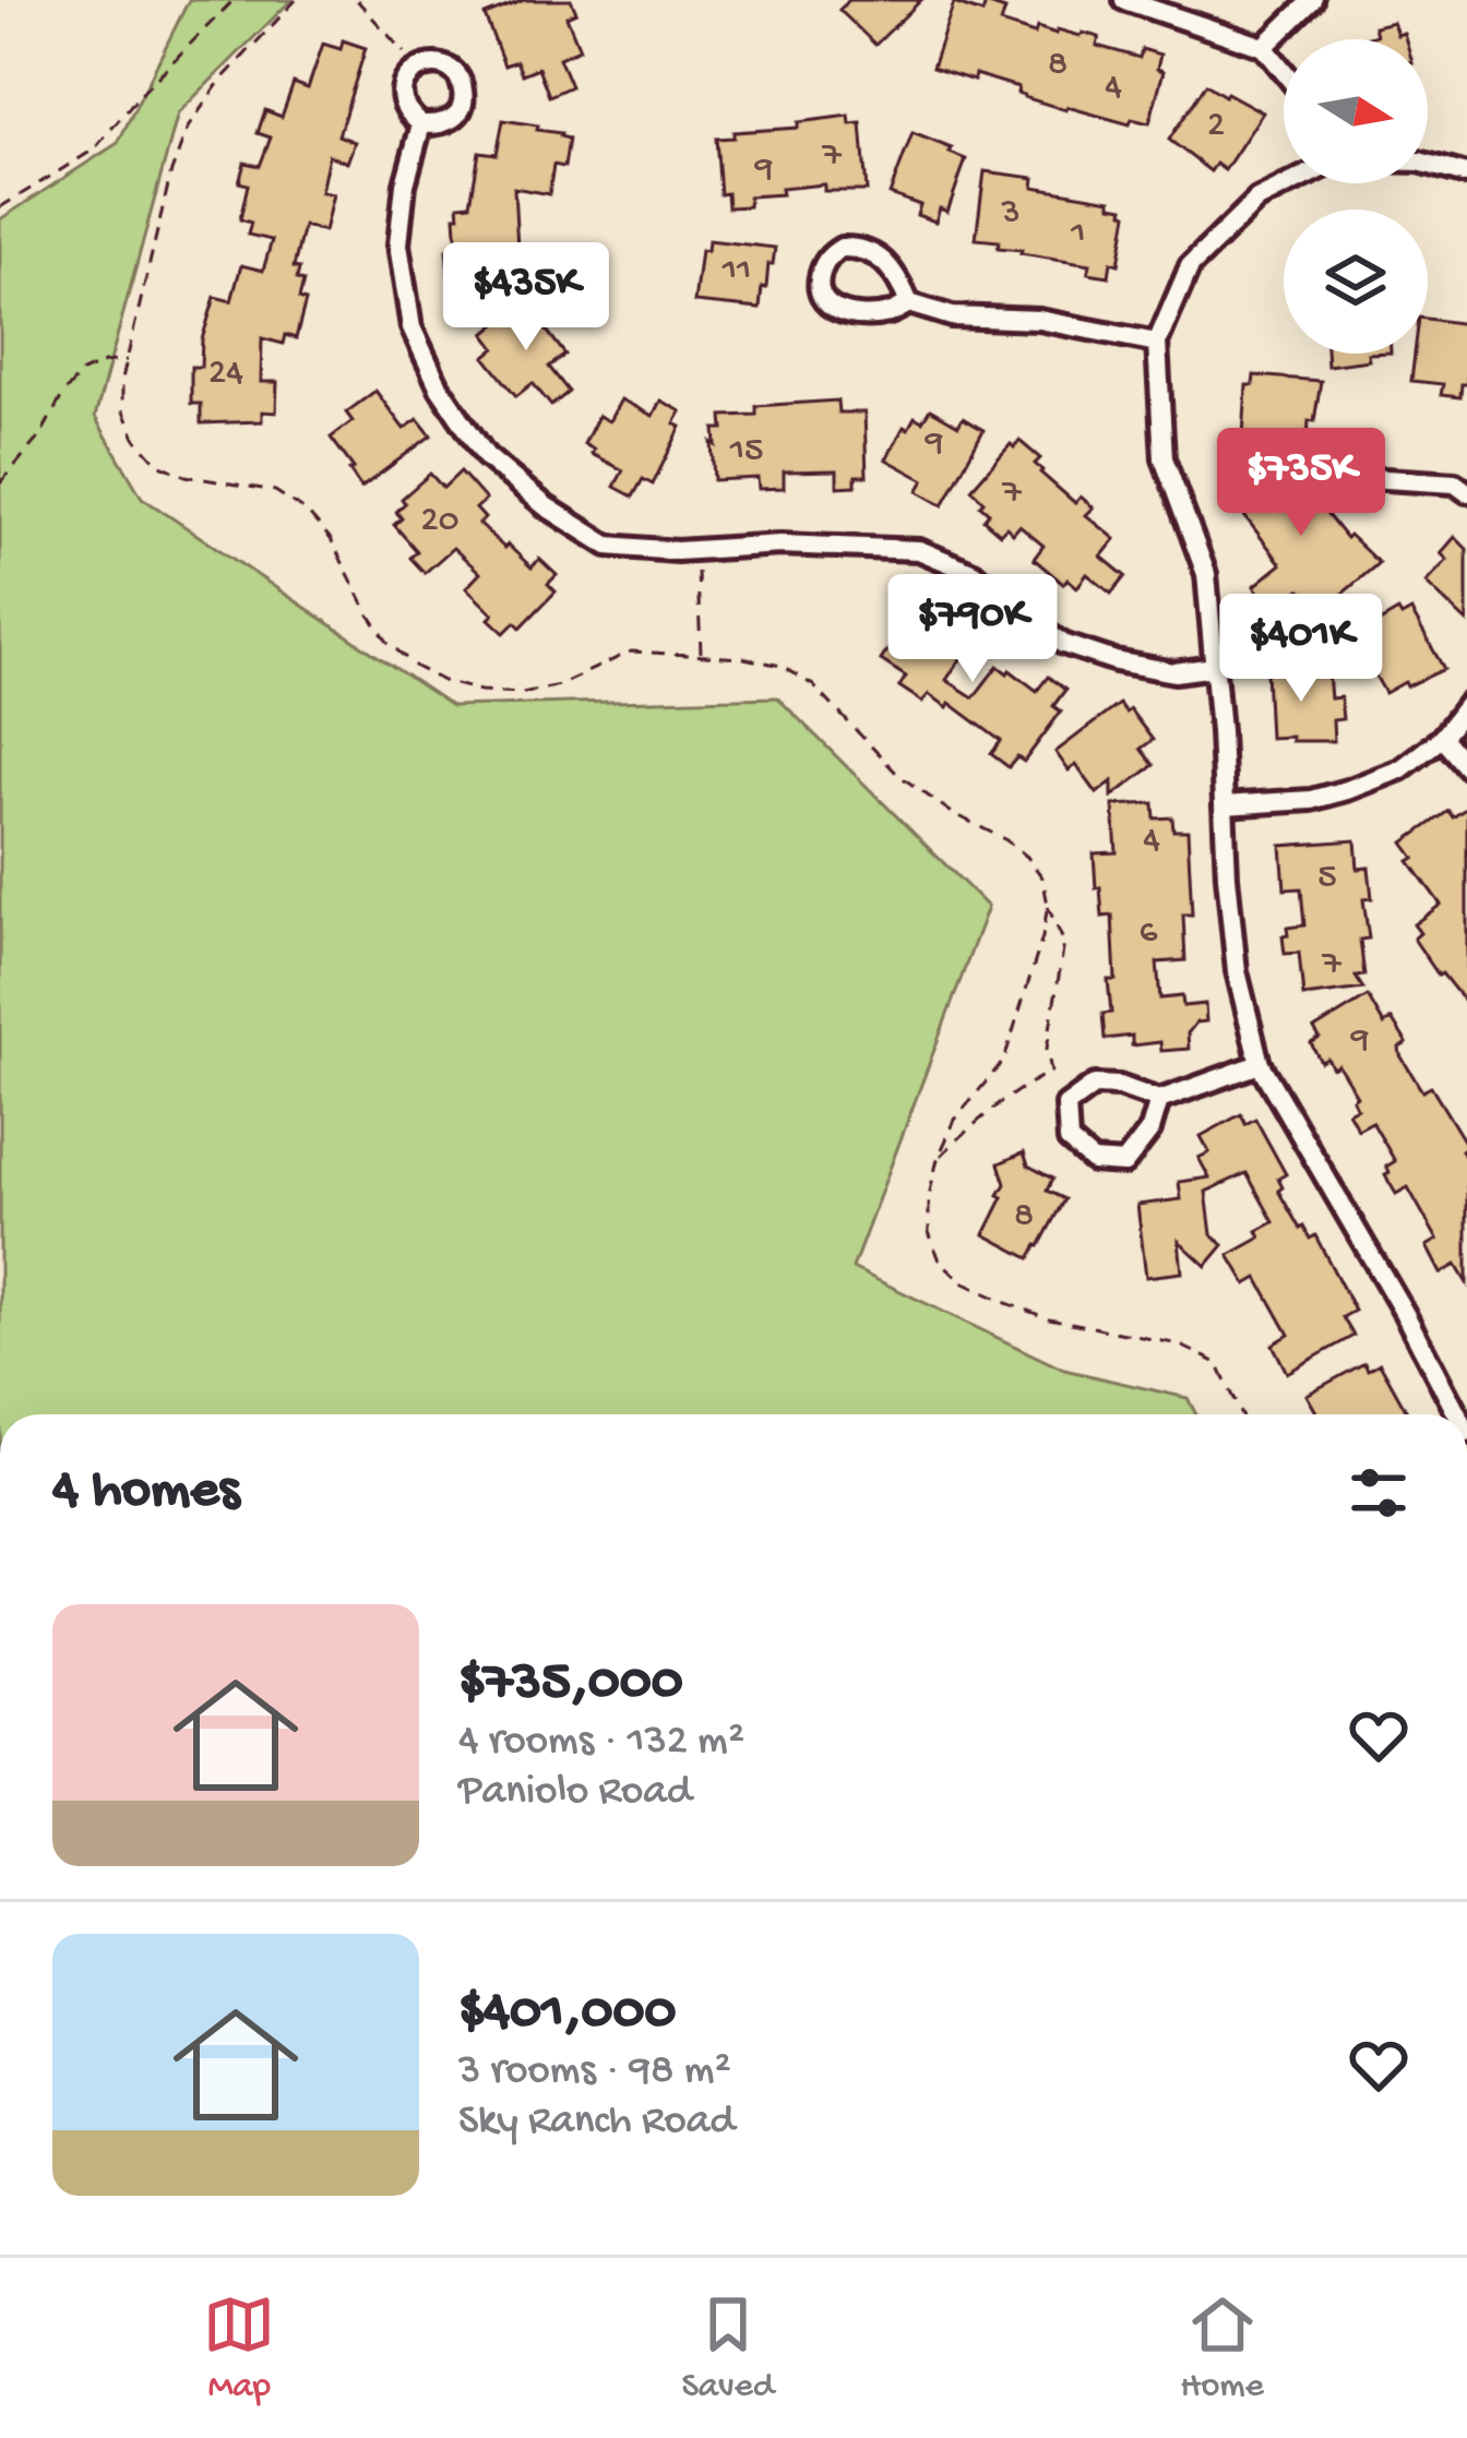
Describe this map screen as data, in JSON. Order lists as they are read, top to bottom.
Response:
{
  "house_numbers": [
    "8",
    "4",
    "2",
    "7",
    "9",
    "3",
    "1",
    "11",
    "24",
    "9",
    "15",
    "7",
    "20",
    "4",
    "5",
    "6",
    "7",
    "9",
    "8"
  ],
  "north": "right",
  "page": {
    "price": [
      "$435K",
      "$735K",
      "$790K",
      "$401K"
    ],
    "heading": "4 homes",
    "list": [
      {
        "name": "$735,000",
        "note": "4 rooms · 132 m² · Paniolo Road"
      },
      {
        "name": "$401,000",
        "note": "3 rooms · 98 m² · Sky Ranch Road"
      }
    ],
    "tabs": ["Map", "Saved", "Home"]
  }
}
